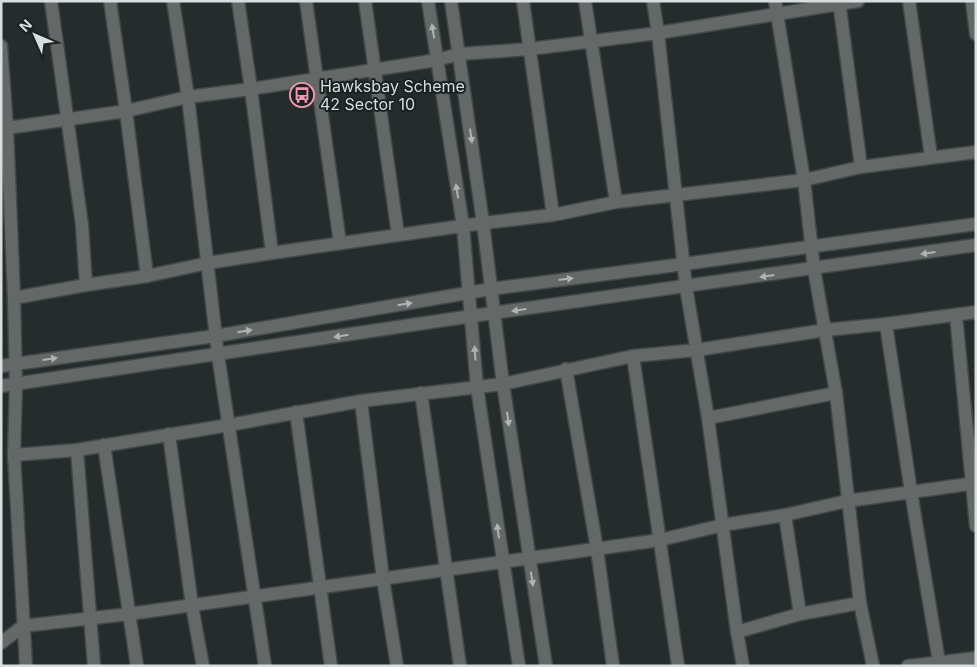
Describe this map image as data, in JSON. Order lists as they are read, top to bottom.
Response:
{
  "places": {
    "bus stop": ["Hawksbay Scheme 42 Sector 10"]
  },
  "north": "top left"
}
